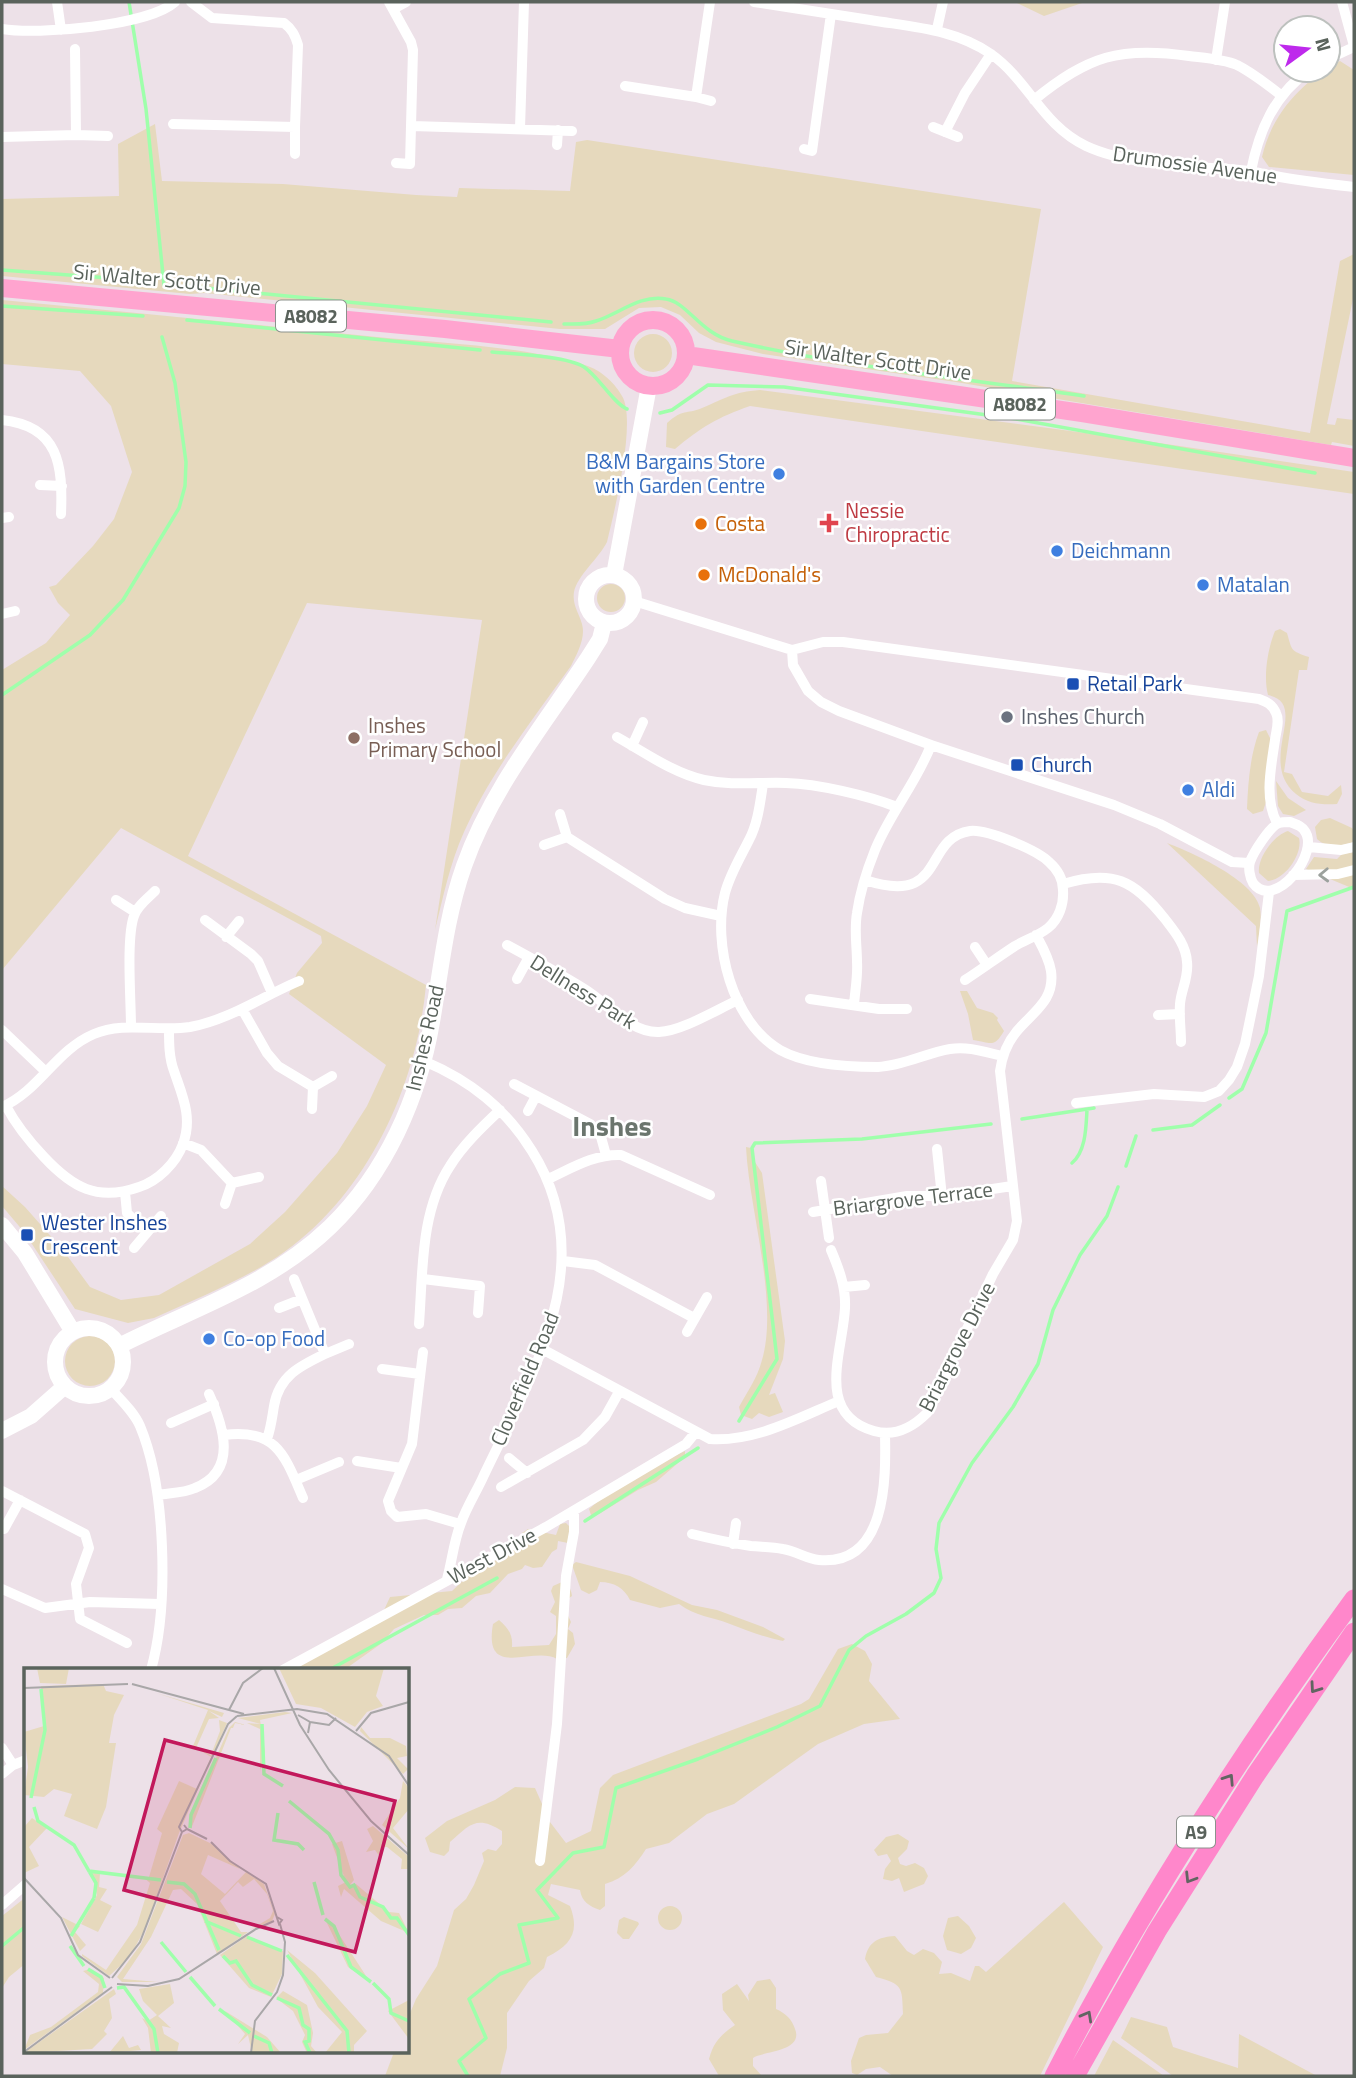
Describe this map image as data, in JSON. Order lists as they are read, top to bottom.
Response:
{
  "streets": {
    "highway": ["A9"],
    "main road": ["Sir Walter Scott Drive", "A8082"],
    "street": [
      "Drumossie Avenue",
      "Dellness Park",
      "Inshes Road",
      "Briargrove Terrace",
      "Briargrove Drive",
      "Cloverfield Road",
      "West Drive"
    ]
  },
  "crossings": [
    ["Inshes Road", "Cloverfield Road"],
    ["Briargrove Terrace", "Briargrove Drive"],
    ["Cloverfield Road", "West Drive"]
  ],
  "districts": ["Inshes"],
  "places": {
    "other": [
      "B&M Bargains Store with Garden Centre",
      "Costa",
      "Deichmann",
      "McDonald's",
      "Matalan",
      "Inshes Church",
      "Inshes Primary School",
      "Aldi",
      "Co-op Food"
    ],
    "health": ["Nessie Chiropractic"],
    "transit": ["Retail Park", "Church", "Wester Inshes Crescent"]
  },
  "north": "right"
}
